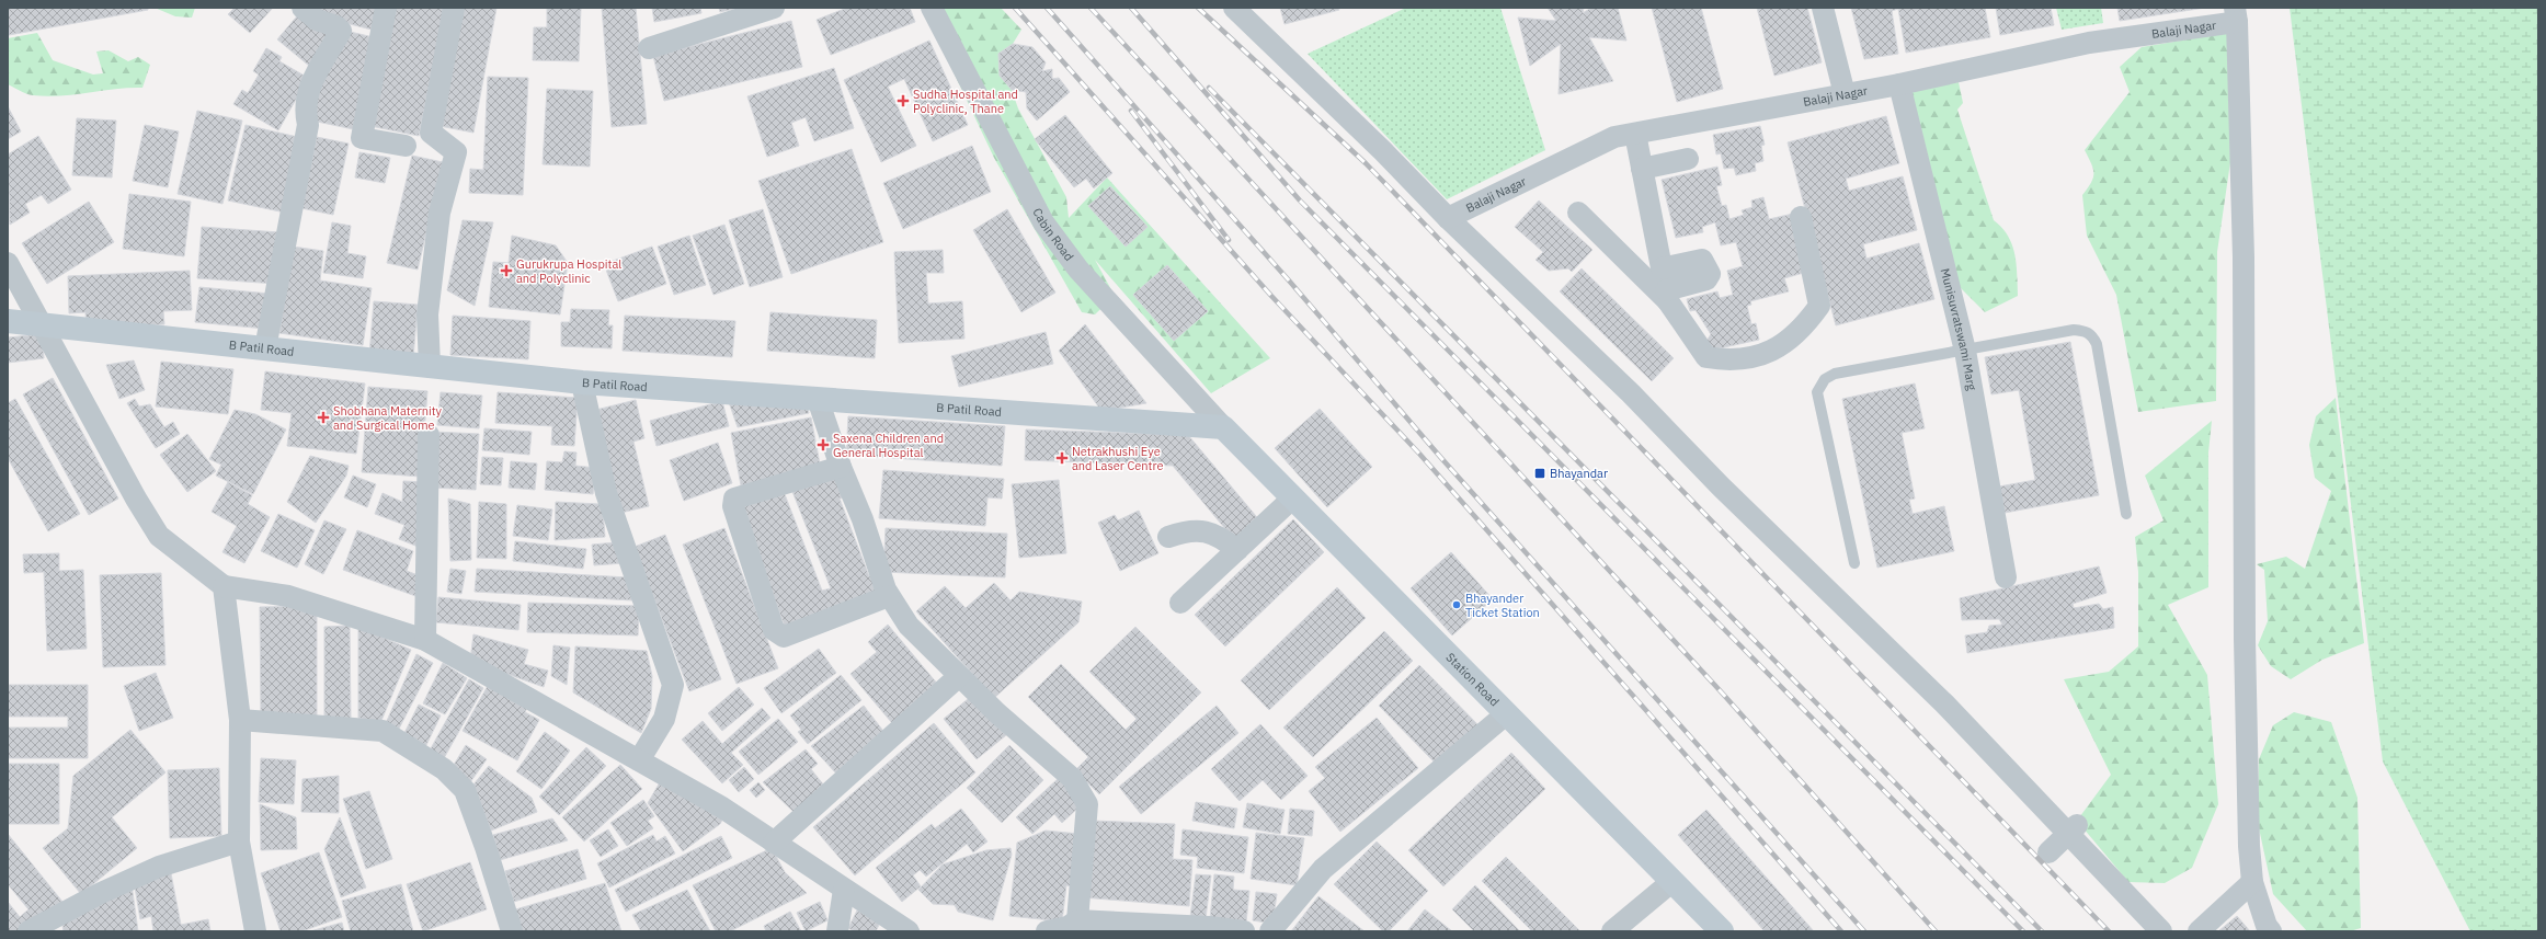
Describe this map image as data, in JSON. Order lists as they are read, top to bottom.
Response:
{
  "streets": {
    "main road": ["B Patil Road", "Station Road"],
    "street": ["Balaji Nagar", "Cabin Road", "Munisuvratswami Marg"]
  },
  "crossings": [
    ["Balaji Nagar", "Munisuvratswami Marg"],
    ["Cabin Road", "B Patil Road"],
    ["Cabin Road", "Station Road"],
    ["B Patil Road", "Station Road"]
  ],
  "places": {
    "health": [
      "Sudha Hospital and Polyclinic, Thane",
      "Gurukrupa Hospital and Polyclinic",
      "Shobhana Maternity and Surgical Home",
      "Saxena Children and General Hospital",
      "Netrakhushi Eye and Laser Centre"
    ],
    "transit": ["Bhayandar"],
    "other": ["Bhayander Ticket Station"]
  }
}
